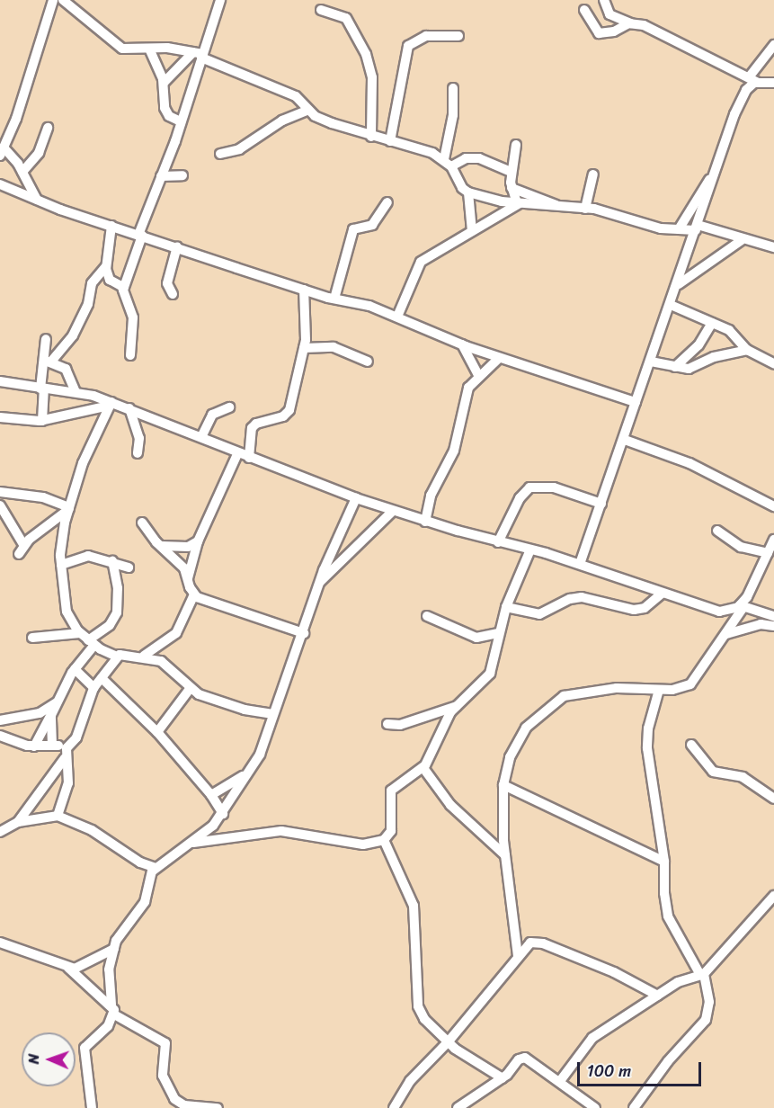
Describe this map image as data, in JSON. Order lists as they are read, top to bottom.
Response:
{
  "scale_bar": "100 m",
  "north": "left"
}
